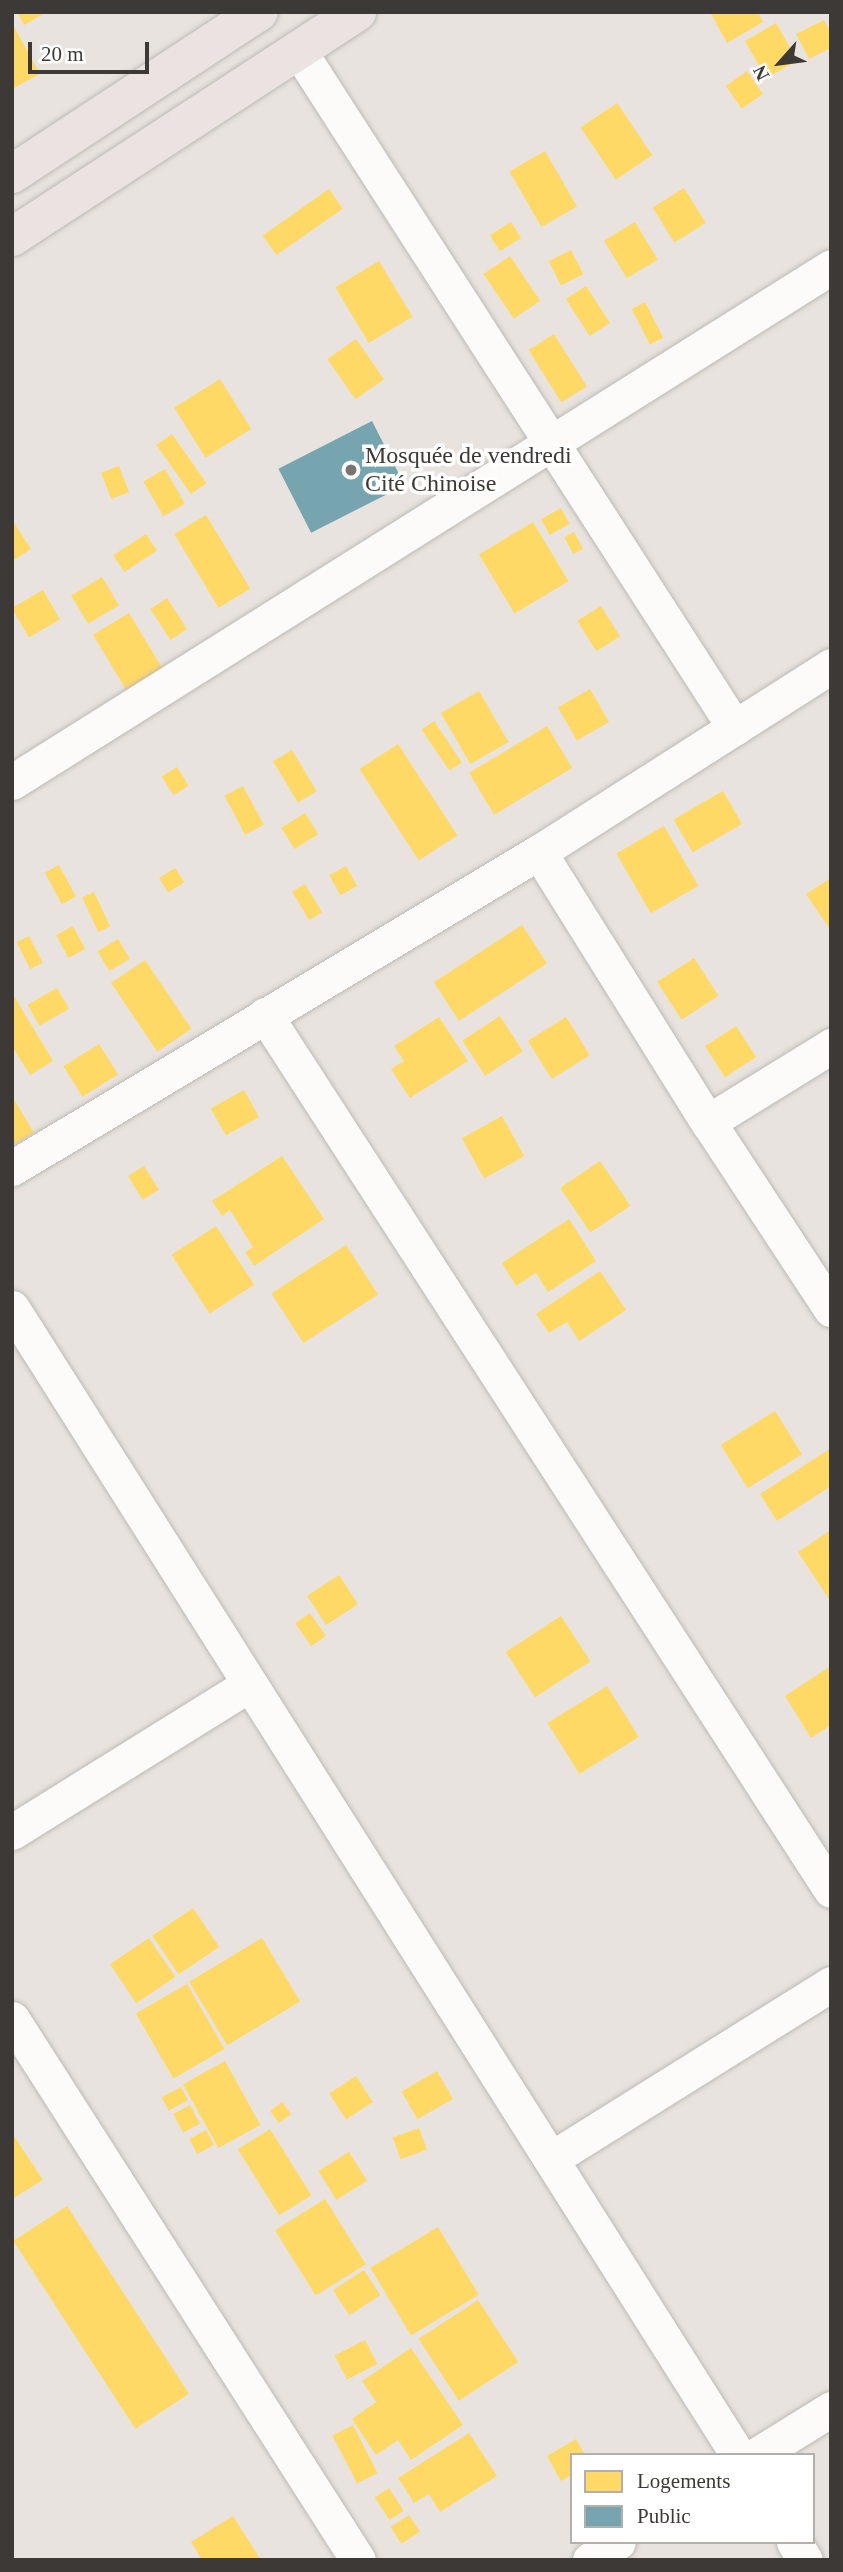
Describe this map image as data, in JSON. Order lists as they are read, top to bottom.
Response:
{
  "places": ["Mosquée de vendredi Cité Chinoise"],
  "legend": ["Logements", "Public"],
  "scale_bar": "20 m",
  "north": "bottom left"
}
